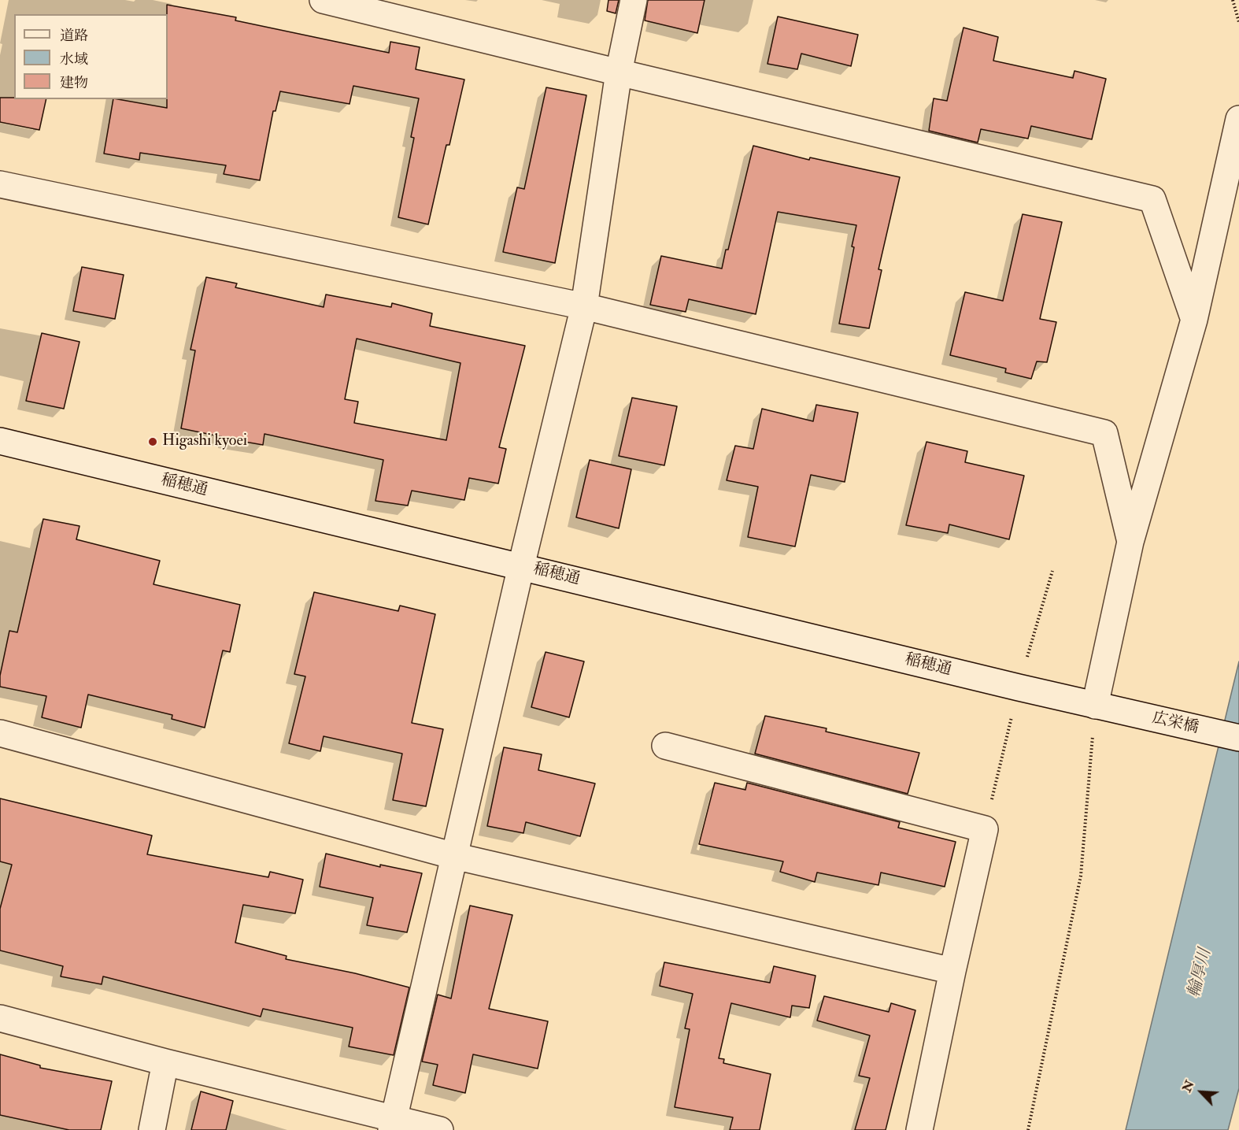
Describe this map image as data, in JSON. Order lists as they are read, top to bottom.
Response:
{
  "streets": {
    "street": ["稲穂通", "広栄橋"]
  },
  "crossings": [
    ["稲穂通", "広栄橋"]
  ],
  "water": ["輪厚川"],
  "places": ["Higashi kyoei"],
  "legend": ["道路", "水域", "建物"],
  "north": "top left"
}
